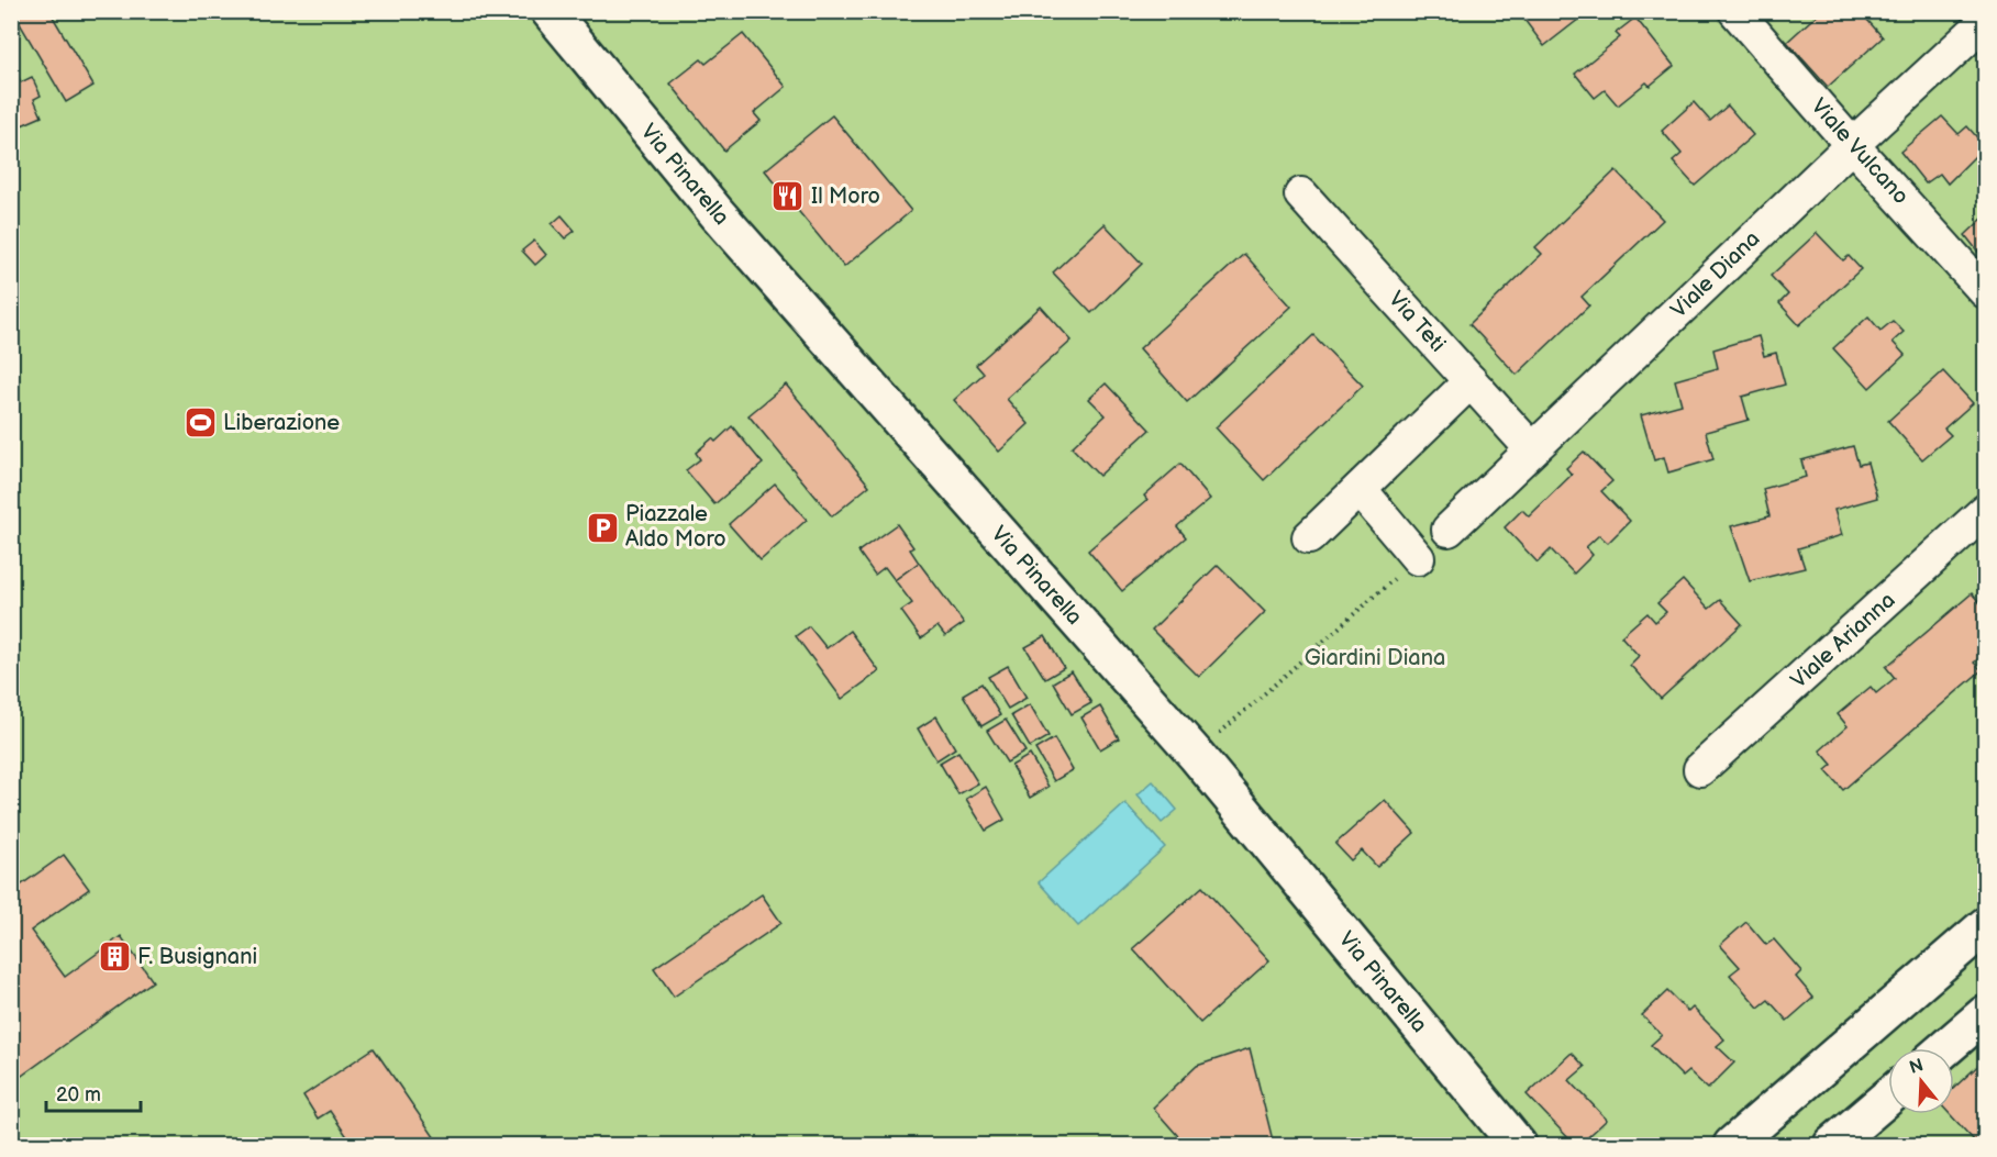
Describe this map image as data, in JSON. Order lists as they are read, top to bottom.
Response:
{
  "streets": {
    "street": [
      "Viale Vulcano",
      "Via Pinarella",
      "Viale Diana",
      "Via Teti",
      "Viale Arianna"
    ]
  },
  "crossings": [
    ["Viale Vulcano", "Viale Diana"],
    ["Viale Diana", "Via Teti"]
  ],
  "parks": ["Giardini Diana"],
  "places": {
    "restaurant": ["Il Moro"],
    "sports": ["Liberazione"],
    "parking": ["Piazzale Aldo Moro"],
    "building": ["F. Busignani"]
  },
  "scale_bar": "20 m",
  "north": "top"
}
